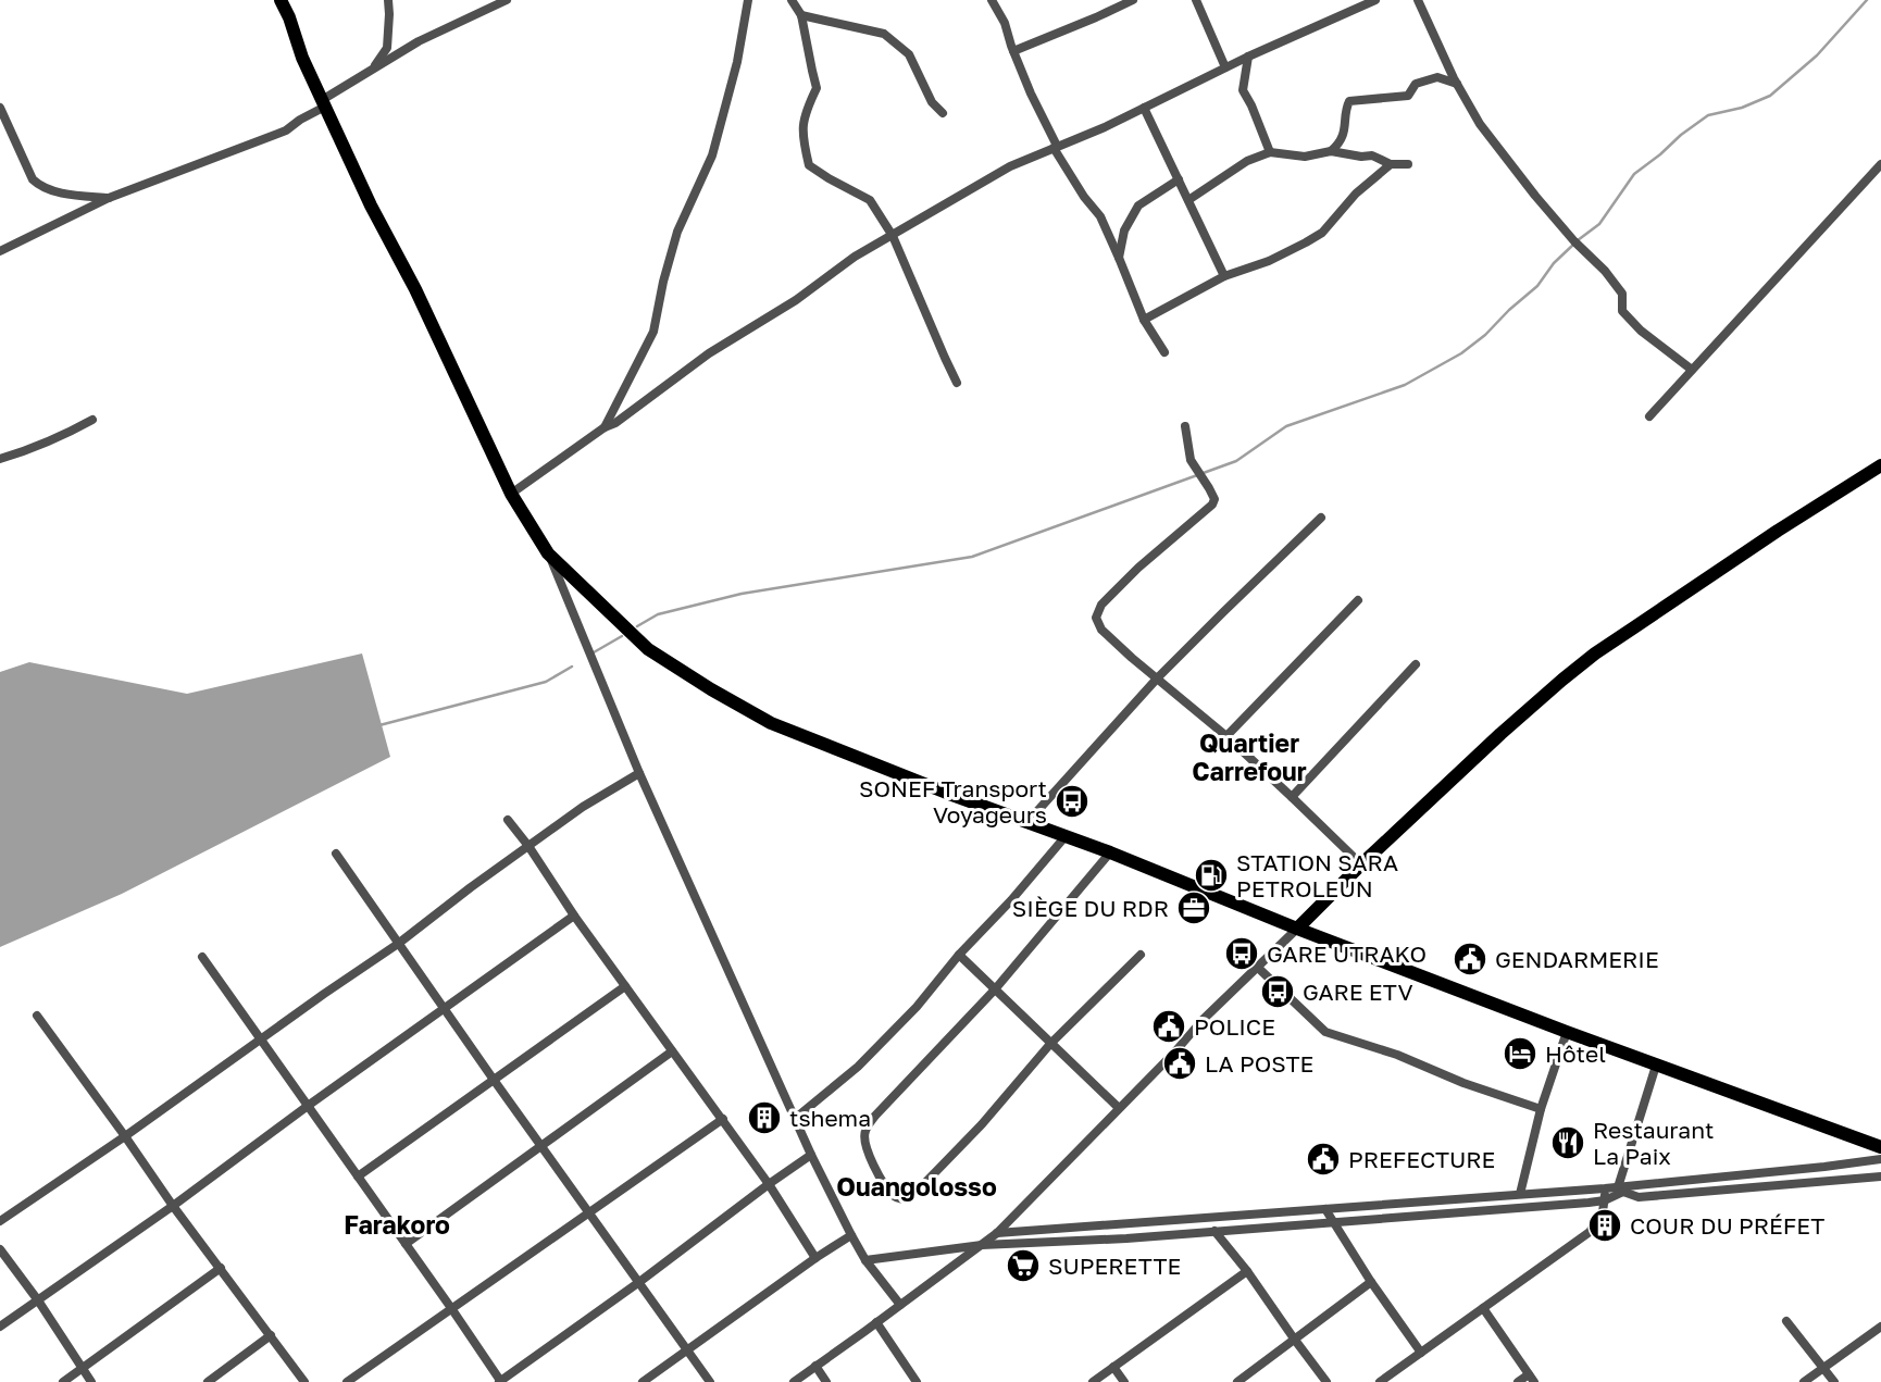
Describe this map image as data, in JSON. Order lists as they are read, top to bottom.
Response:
{
  "districts": ["Quartier Carrefour", "Ouangolosso", "Farakoro"],
  "places": {
    "bus stop": ["SONEF Transport Voyageurs", "GARE UTRAKO", "GARE ETV"],
    "fuel station": ["STATION SARA PETROLEUN"],
    "office": ["SIÈGE DU RDR"],
    "public building": [
      "GENDARMERIE",
      "POLICE",
      "LA POSTE",
      "PREFECTURE"
    ],
    "hotel": ["Hôtel"],
    "building": ["tshema", "COUR DU PRÉFET"],
    "restaurant": ["Restaurant La Paix"],
    "supermarket": ["SUPERETTE"]
  }
}
